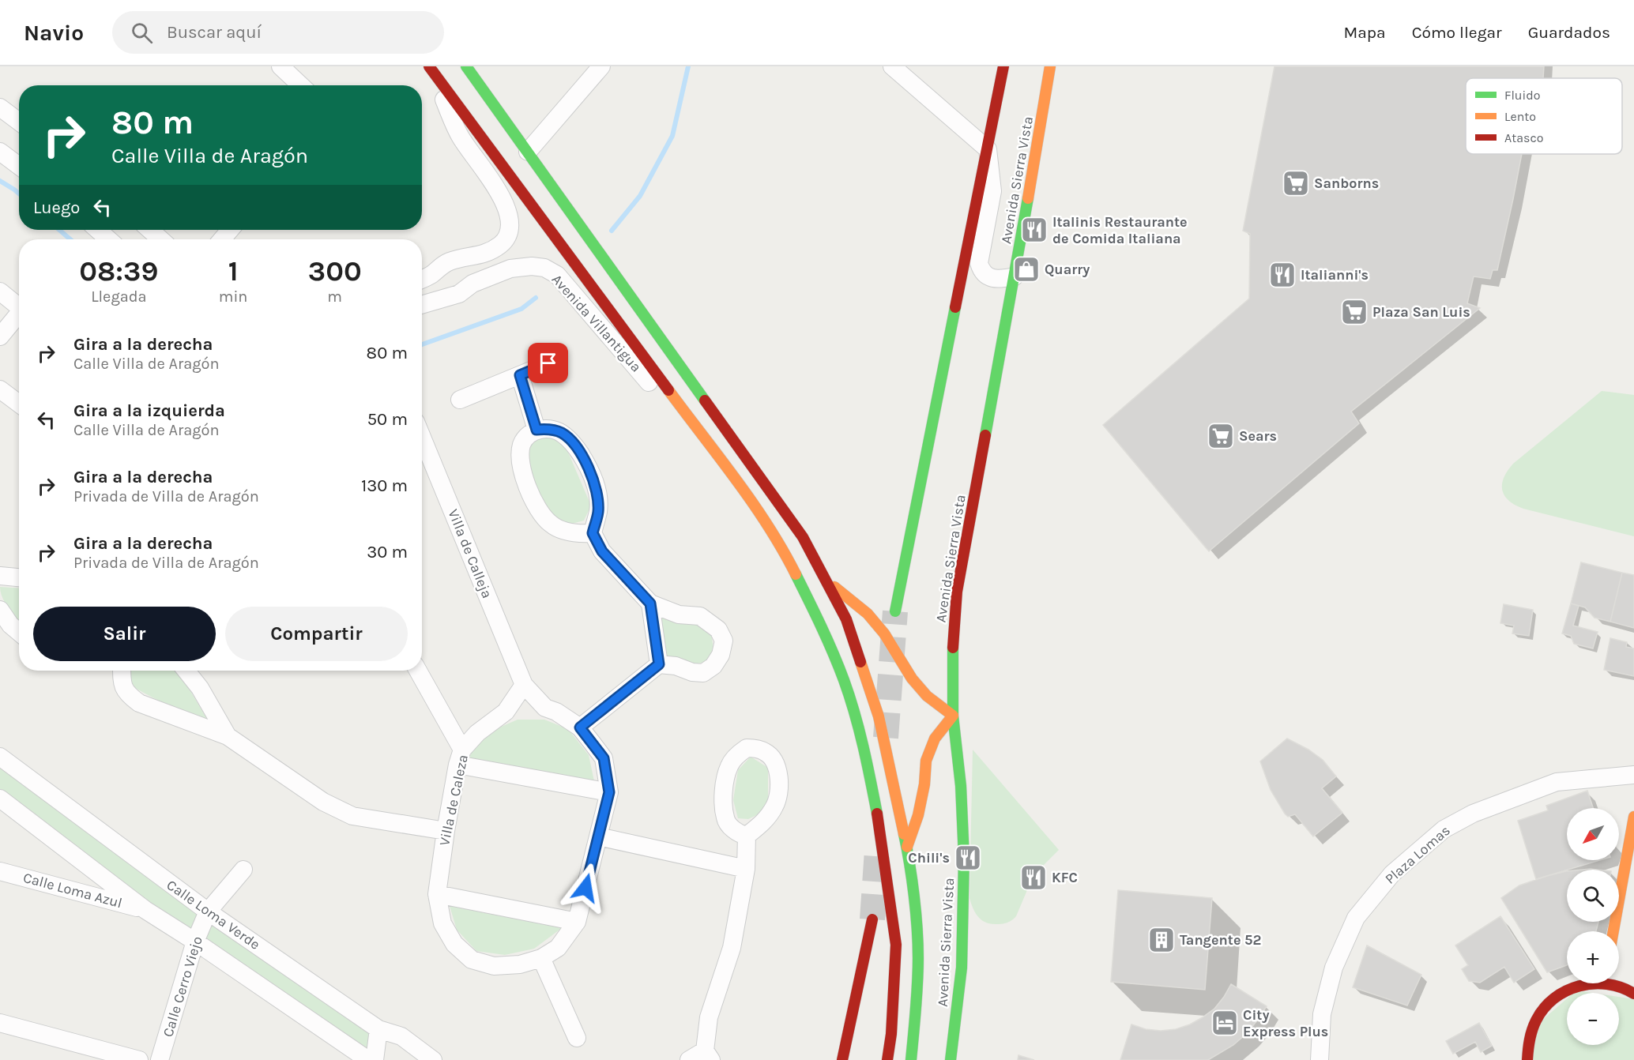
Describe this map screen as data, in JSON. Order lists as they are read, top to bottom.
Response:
{
  "streets": {
    "main road": ["Avenida Sierra Vista"],
    "street": [
      "Avenida Villantigua",
      "Villa de Calleja",
      "Villa de Caleza",
      "Plaza Lomas",
      "Calle Loma Azul",
      "Calle Loma Verde",
      "Calle Cerro Viejo"
    ]
  },
  "crossings": [
    ["Villa de Calleja", "Villa de Caleza"],
    ["Calle Loma Verde", "Calle Cerro Viejo"]
  ],
  "places": {
    "supermarket": ["Sanborns", "Plaza San Luis", "Sears"],
    "restaurant": [
      "Italinis Restaurante de Comida Italiana",
      "Italianni's",
      "Chili's",
      "KFC"
    ],
    "shop": ["Quarry"],
    "building": ["Tangente 52"],
    "hotel": ["City Express Plus"]
  },
  "legend": ["Fluido", "Lento", "Atasco"],
  "north": "bottom left",
  "page": {
    "header": "Navio",
    "search": "Buscar aquí",
    "nav": ["Mapa", "Cómo llegar", "Guardados"],
    "turn": ["80 m", "Calle Villa de Aragón"],
    "then": "Luego",
    "eta": [
      "08:39",
      "Llegada",
      "1",
      "min",
      "300",
      "m"
    ],
    "list": [
      {
        "name": "Gira a la derecha",
        "note": "Calle Villa de Aragón",
        "value": "80 m"
      },
      {
        "name": "Gira a la izquierda",
        "note": "Calle Villa de Aragón",
        "value": "50 m"
      },
      {
        "name": "Gira a la derecha",
        "note": "Privada de Villa de Aragón",
        "value": "130 m"
      },
      {
        "name": "Gira a la derecha",
        "note": "Privada de Villa de Aragón",
        "value": "30 m"
      }
    ],
    "buttons": ["Salir", "Compartir"],
    "map_buttons": ["+", "−"]
  }
}
